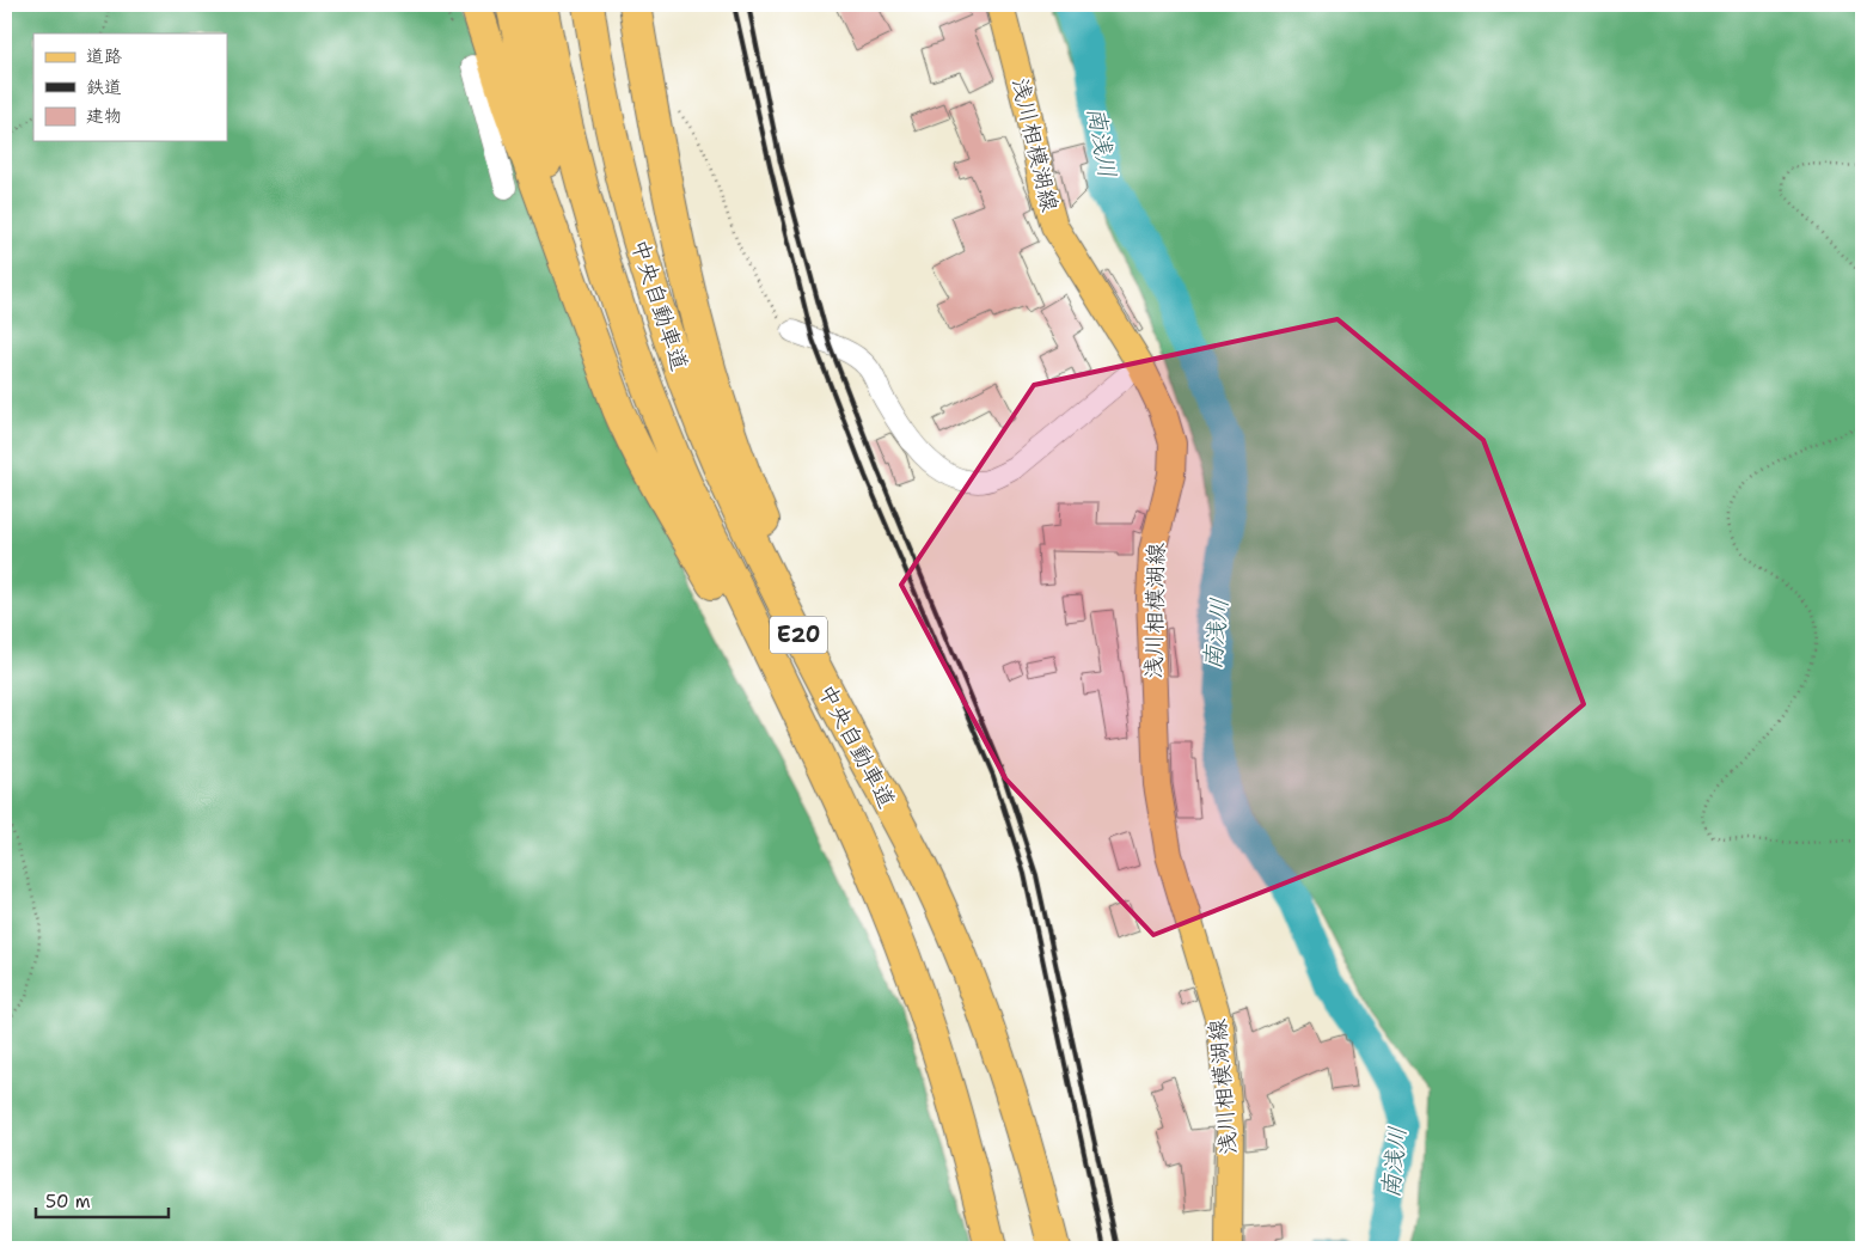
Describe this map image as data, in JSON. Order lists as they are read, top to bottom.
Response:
{
  "streets": {
    "highway": ["中央自動車道", "E20"],
    "main road": ["浅川相模湖線"]
  },
  "water": ["南浅川"],
  "legend": ["道路", "鉄道", "建物"],
  "scale_bar": "50 m"
}
